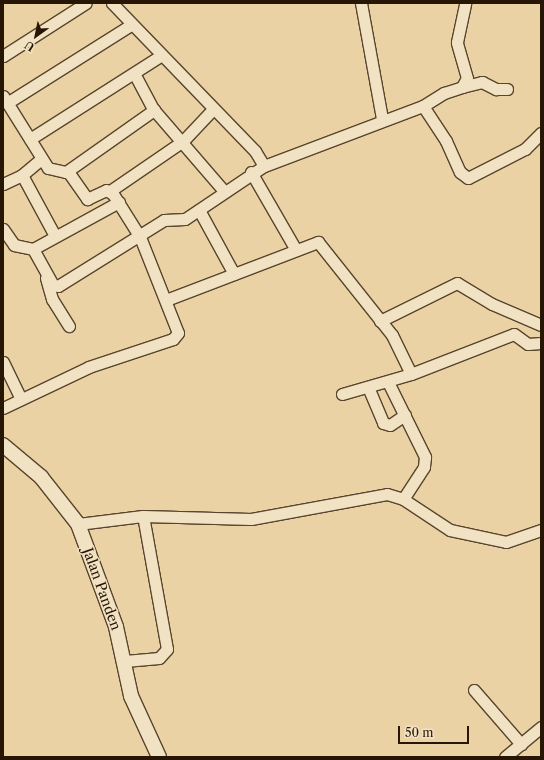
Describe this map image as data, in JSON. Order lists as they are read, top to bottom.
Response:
{
  "streets": {
    "street": ["Jalan Panden"]
  },
  "scale_bar": "50 m",
  "north": "bottom left"
}
